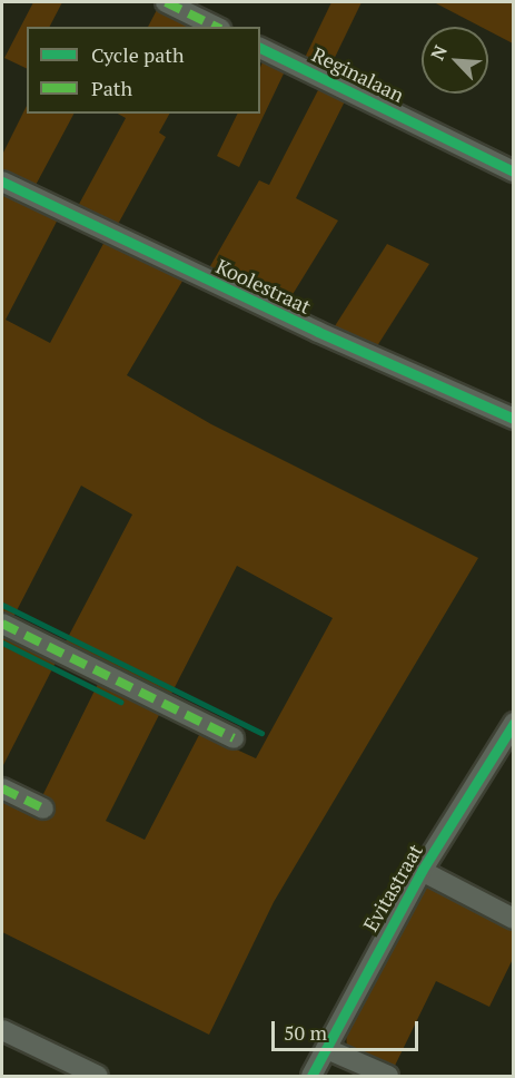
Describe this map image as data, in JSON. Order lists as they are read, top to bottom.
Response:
{
  "streets": {
    "street": ["Reginalaan", "Koolestraat", "Evitastraat"]
  },
  "legend": ["Cycle path", "Path"],
  "scale_bar": "50 m",
  "north": "top left"
}
